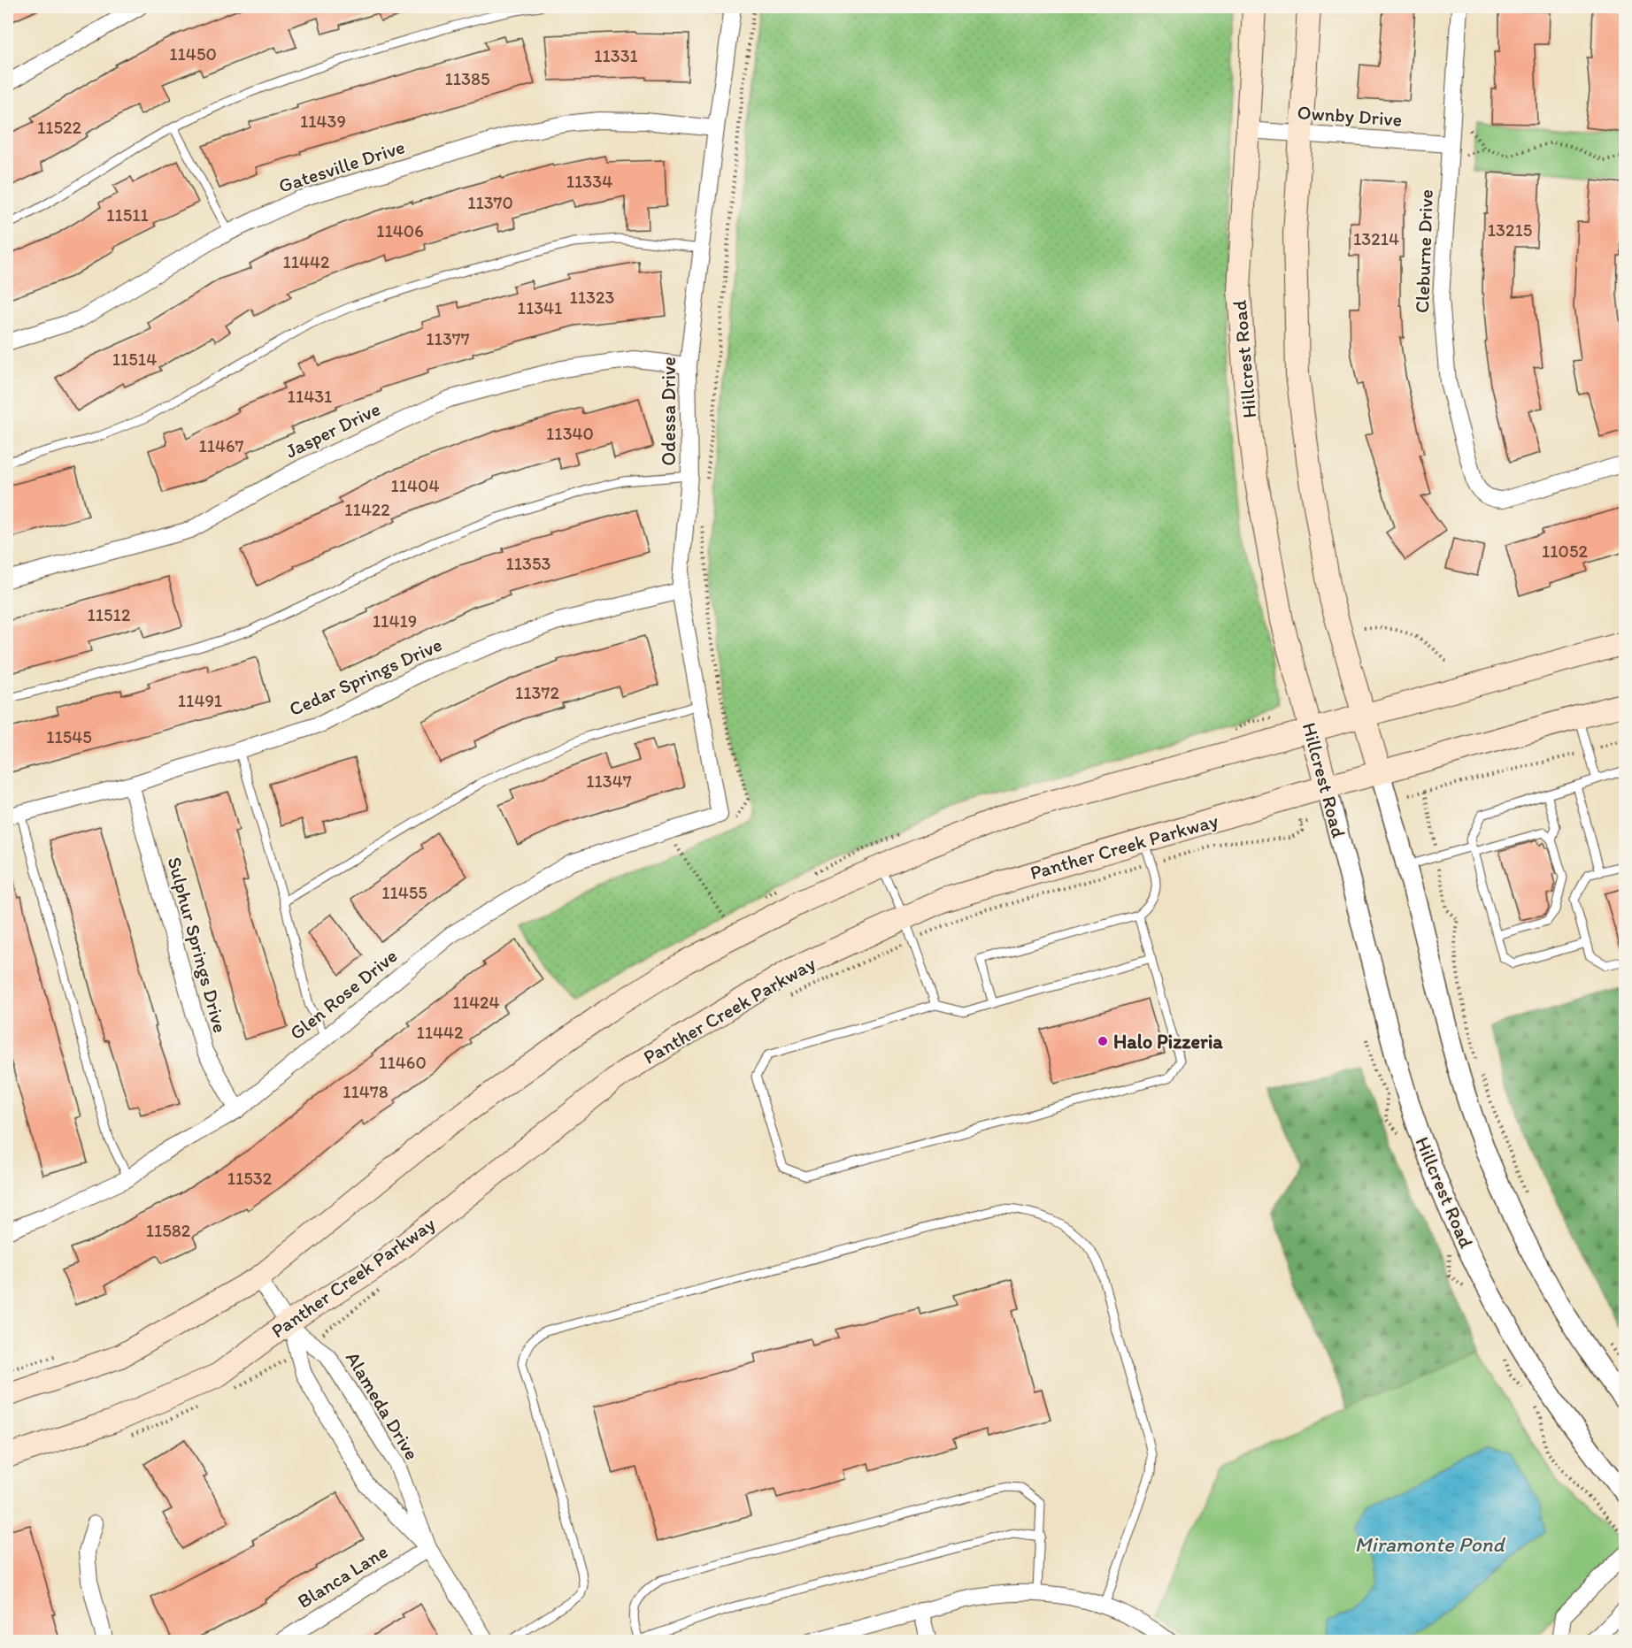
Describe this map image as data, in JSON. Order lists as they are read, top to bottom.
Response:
{
  "streets": {
    "main road": ["Hillcrest Road", "Panther Creek Parkway"],
    "street": [
      "Ownby Drive",
      "Gatesville Drive",
      "Cleburne Drive",
      "Odessa Drive",
      "Jasper Drive",
      "Cedar Springs Drive",
      "Sulphur Springs Drive",
      "Glen Rose Drive",
      "Alameda Drive",
      "Blanca Lane"
    ]
  },
  "crossings": [
    ["Ownby Drive", "Cleburne Drive"],
    ["Ownby Drive", "Hillcrest Road"],
    ["Gatesville Drive", "Odessa Drive"],
    ["Hillcrest Road", "Panther Creek Parkway"],
    ["Odessa Drive", "Jasper Drive"],
    ["Odessa Drive", "Cedar Springs Drive"],
    ["Odessa Drive", "Glen Rose Drive"],
    ["Cedar Springs Drive", "Sulphur Springs Drive"],
    ["Panther Creek Parkway", "Alameda Drive"],
    ["Sulphur Springs Drive", "Glen Rose Drive"],
    ["Alameda Drive", "Blanca Lane"]
  ],
  "water": ["Miramonte Pond"],
  "places": ["Halo Pizzeria"],
  "house_numbers": [
    "11450",
    "11331",
    "11385",
    "11439",
    "11522",
    "11334",
    "11370",
    "11511",
    "13215",
    "11406",
    "13214",
    "11442",
    "11323",
    "11341",
    "11377",
    "11514",
    "11431",
    "11340",
    "11467",
    "11404",
    "11422",
    "11052",
    "11353",
    "11512",
    "11419",
    "11372",
    "11491",
    "11545",
    "11347",
    "11455",
    "11424",
    "11442",
    "11460",
    "11478",
    "11532",
    "11582"
  ]
}
